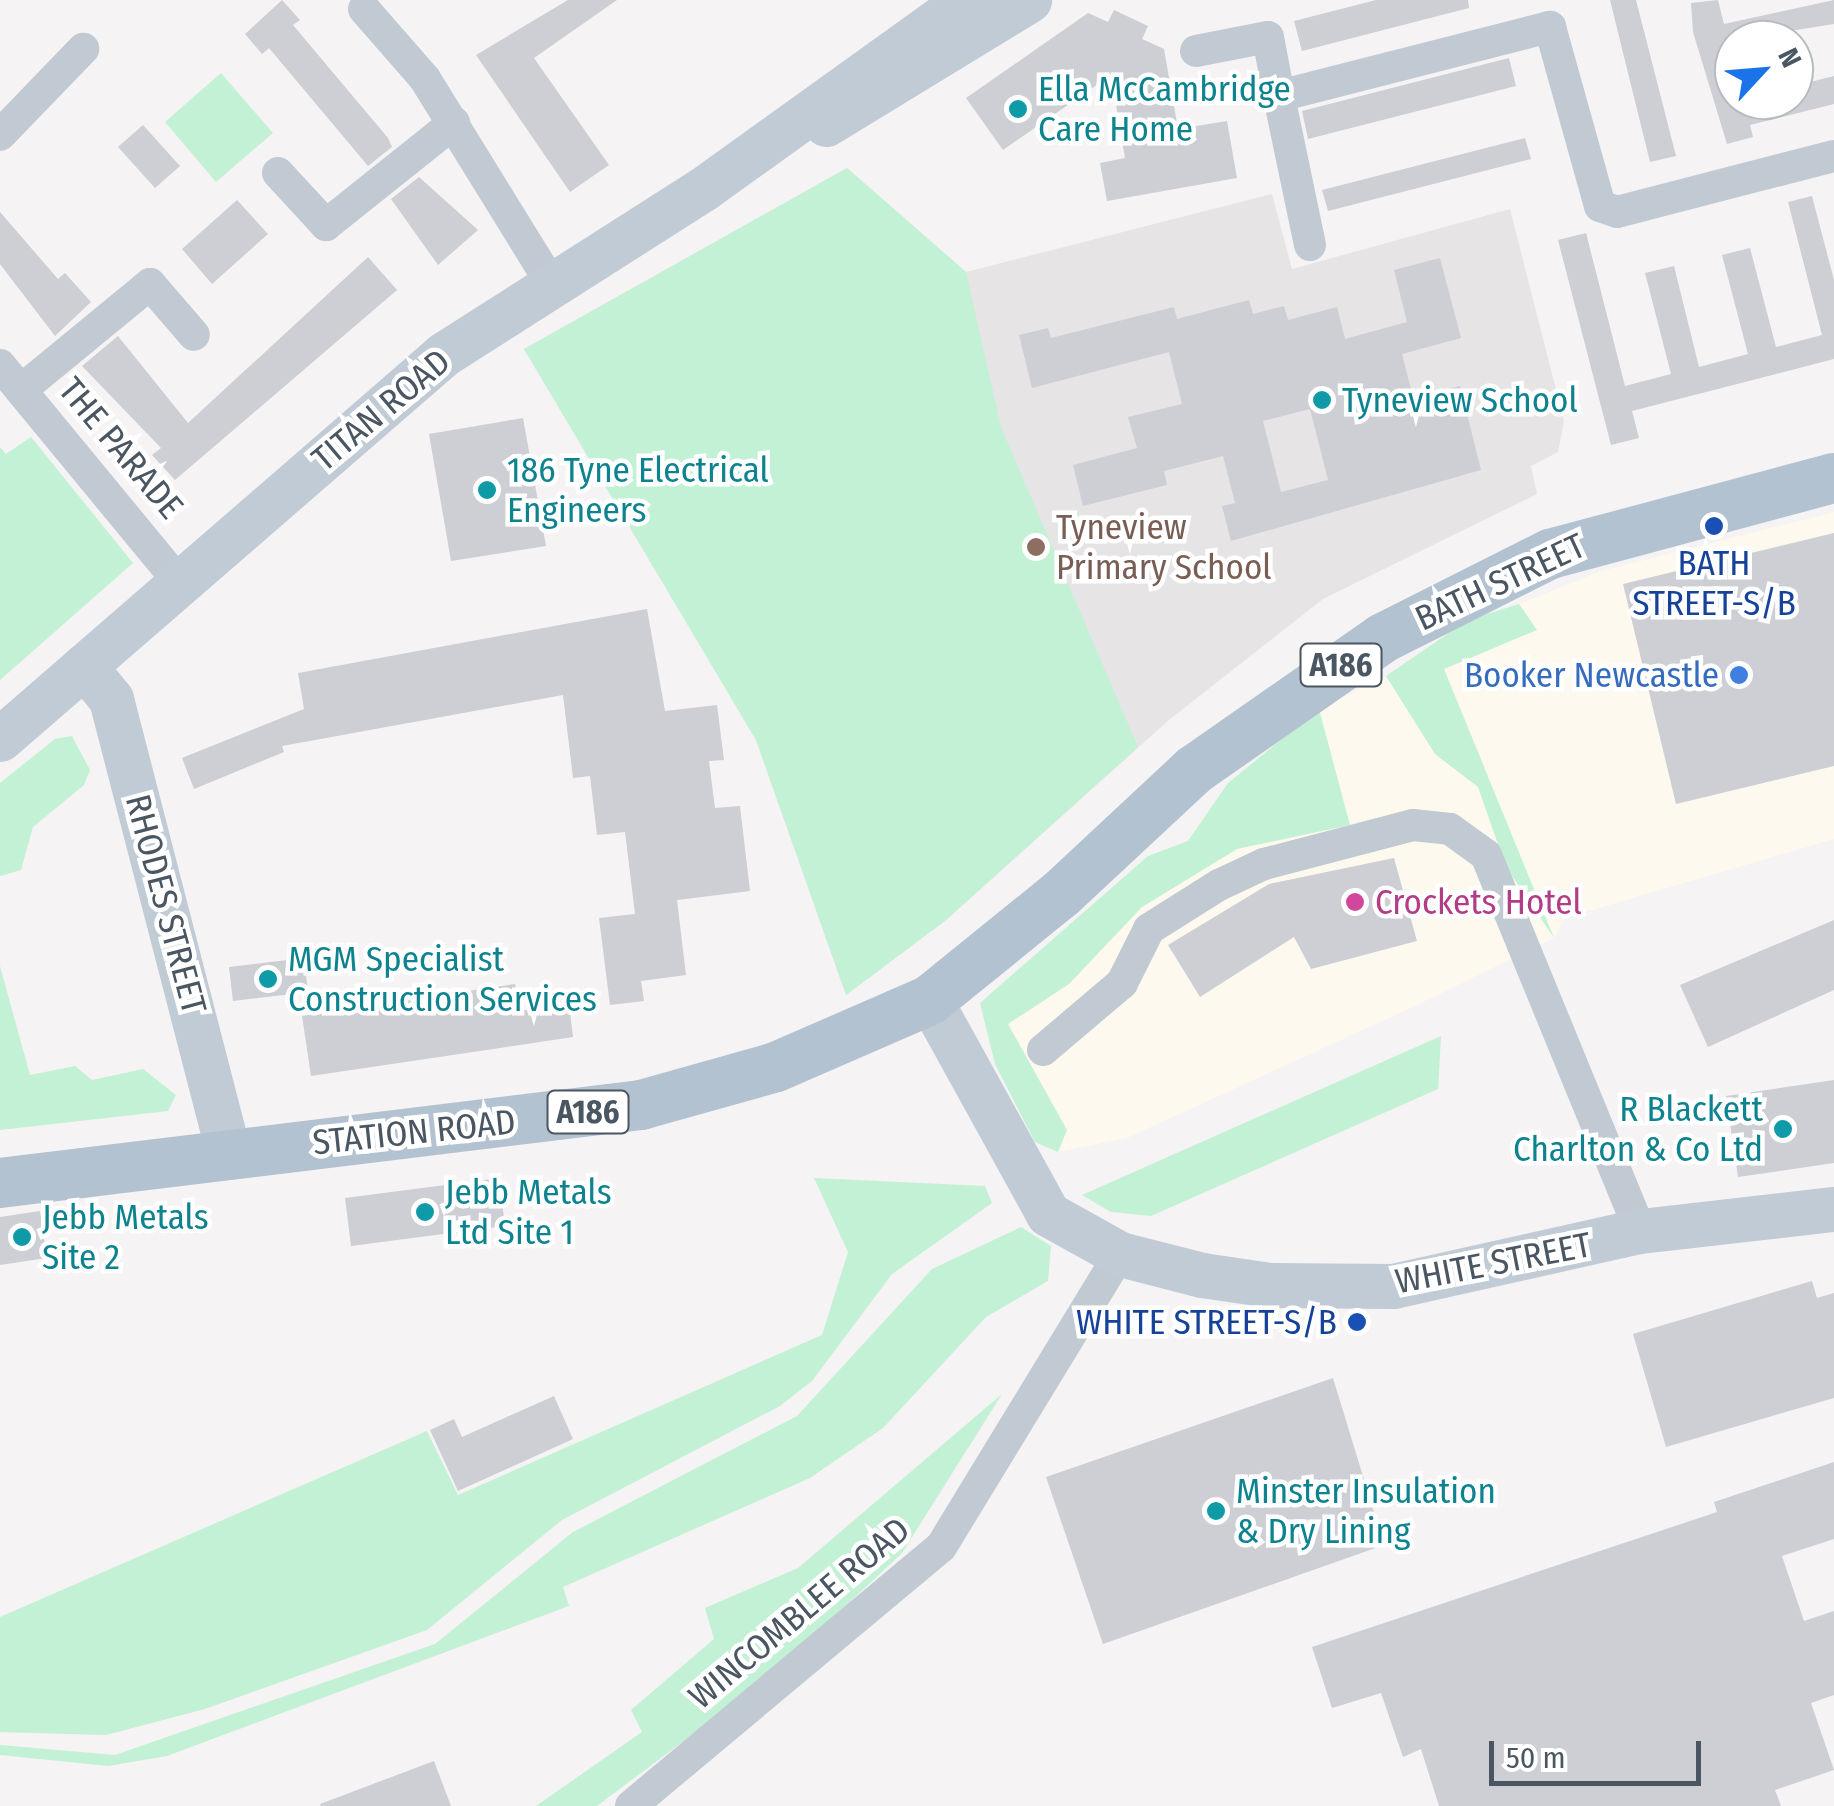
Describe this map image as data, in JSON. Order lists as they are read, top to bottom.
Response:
{
  "streets": {
    "main road": ["BATH STREET", "A186", "STATION ROAD"],
    "street": [
      "TITAN ROAD",
      "THE PARADE",
      "RHODES STREET",
      "WHITE STREET",
      "WINCOMBLEE ROAD"
    ]
  },
  "crossings": [
    ["TITAN ROAD", "THE PARADE"],
    ["TITAN ROAD", "RHODES STREET"],
    ["BATH STREET", "STATION ROAD"],
    ["BATH STREET", "WHITE STREET"],
    ["RHODES STREET", "STATION ROAD"],
    ["STATION ROAD", "WHITE STREET"],
    ["WHITE STREET", "WINCOMBLEE ROAD"]
  ],
  "places": [
    "Ella McCambridge Care Home",
    "Tyneview School",
    "186 Tyne Electrical Engineers",
    "BATH STREET-S/B",
    "Tyneview Primary School",
    "Booker Newcastle",
    "Crockets Hotel",
    "MGM Specialist Construction Services",
    "R Blackett Charlton & Co Ltd",
    "Jebb Metals Ltd Site 1",
    "Jebb Metals Site 2",
    "WHITE STREET-S/B",
    "Minster Insulation & Dry Lining"
  ],
  "scale_bar": "50 m",
  "north": "top right"
}
